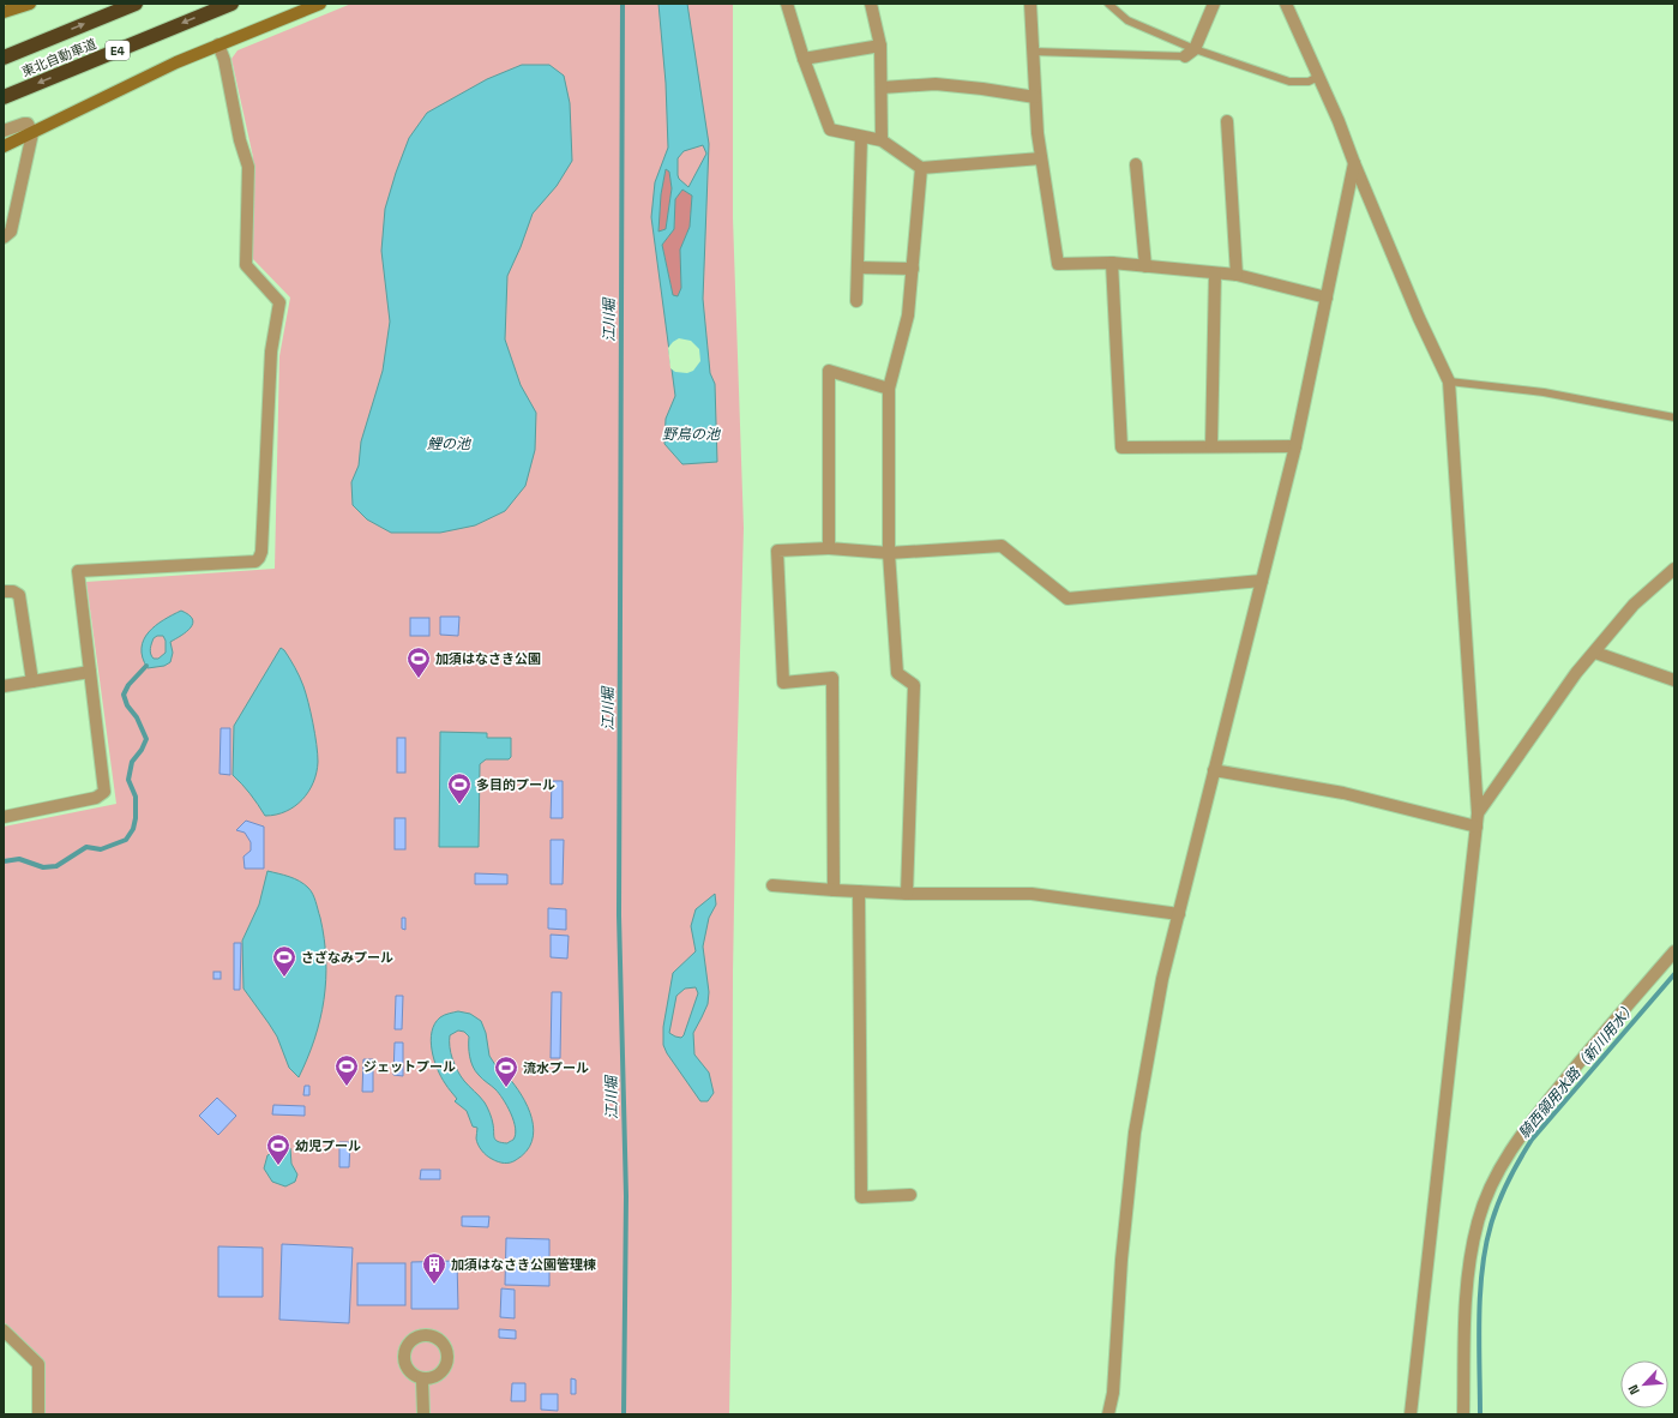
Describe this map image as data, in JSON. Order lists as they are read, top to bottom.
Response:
{
  "streets": {
    "highway": ["E4", "東北自動車道"]
  },
  "water": [
    "江川堀",
    "野鳥の池",
    "鯉の池",
    "騎西領用水路（新川用水）"
  ],
  "places": {
    "sports": [
      "加須はなさき公園",
      "多目的プール",
      "さざなみプール",
      "ジェットプール",
      "流水プール",
      "幼児プール"
    ],
    "building": ["加須はなさき公園管理棟"]
  },
  "north": "bottom left"
}
